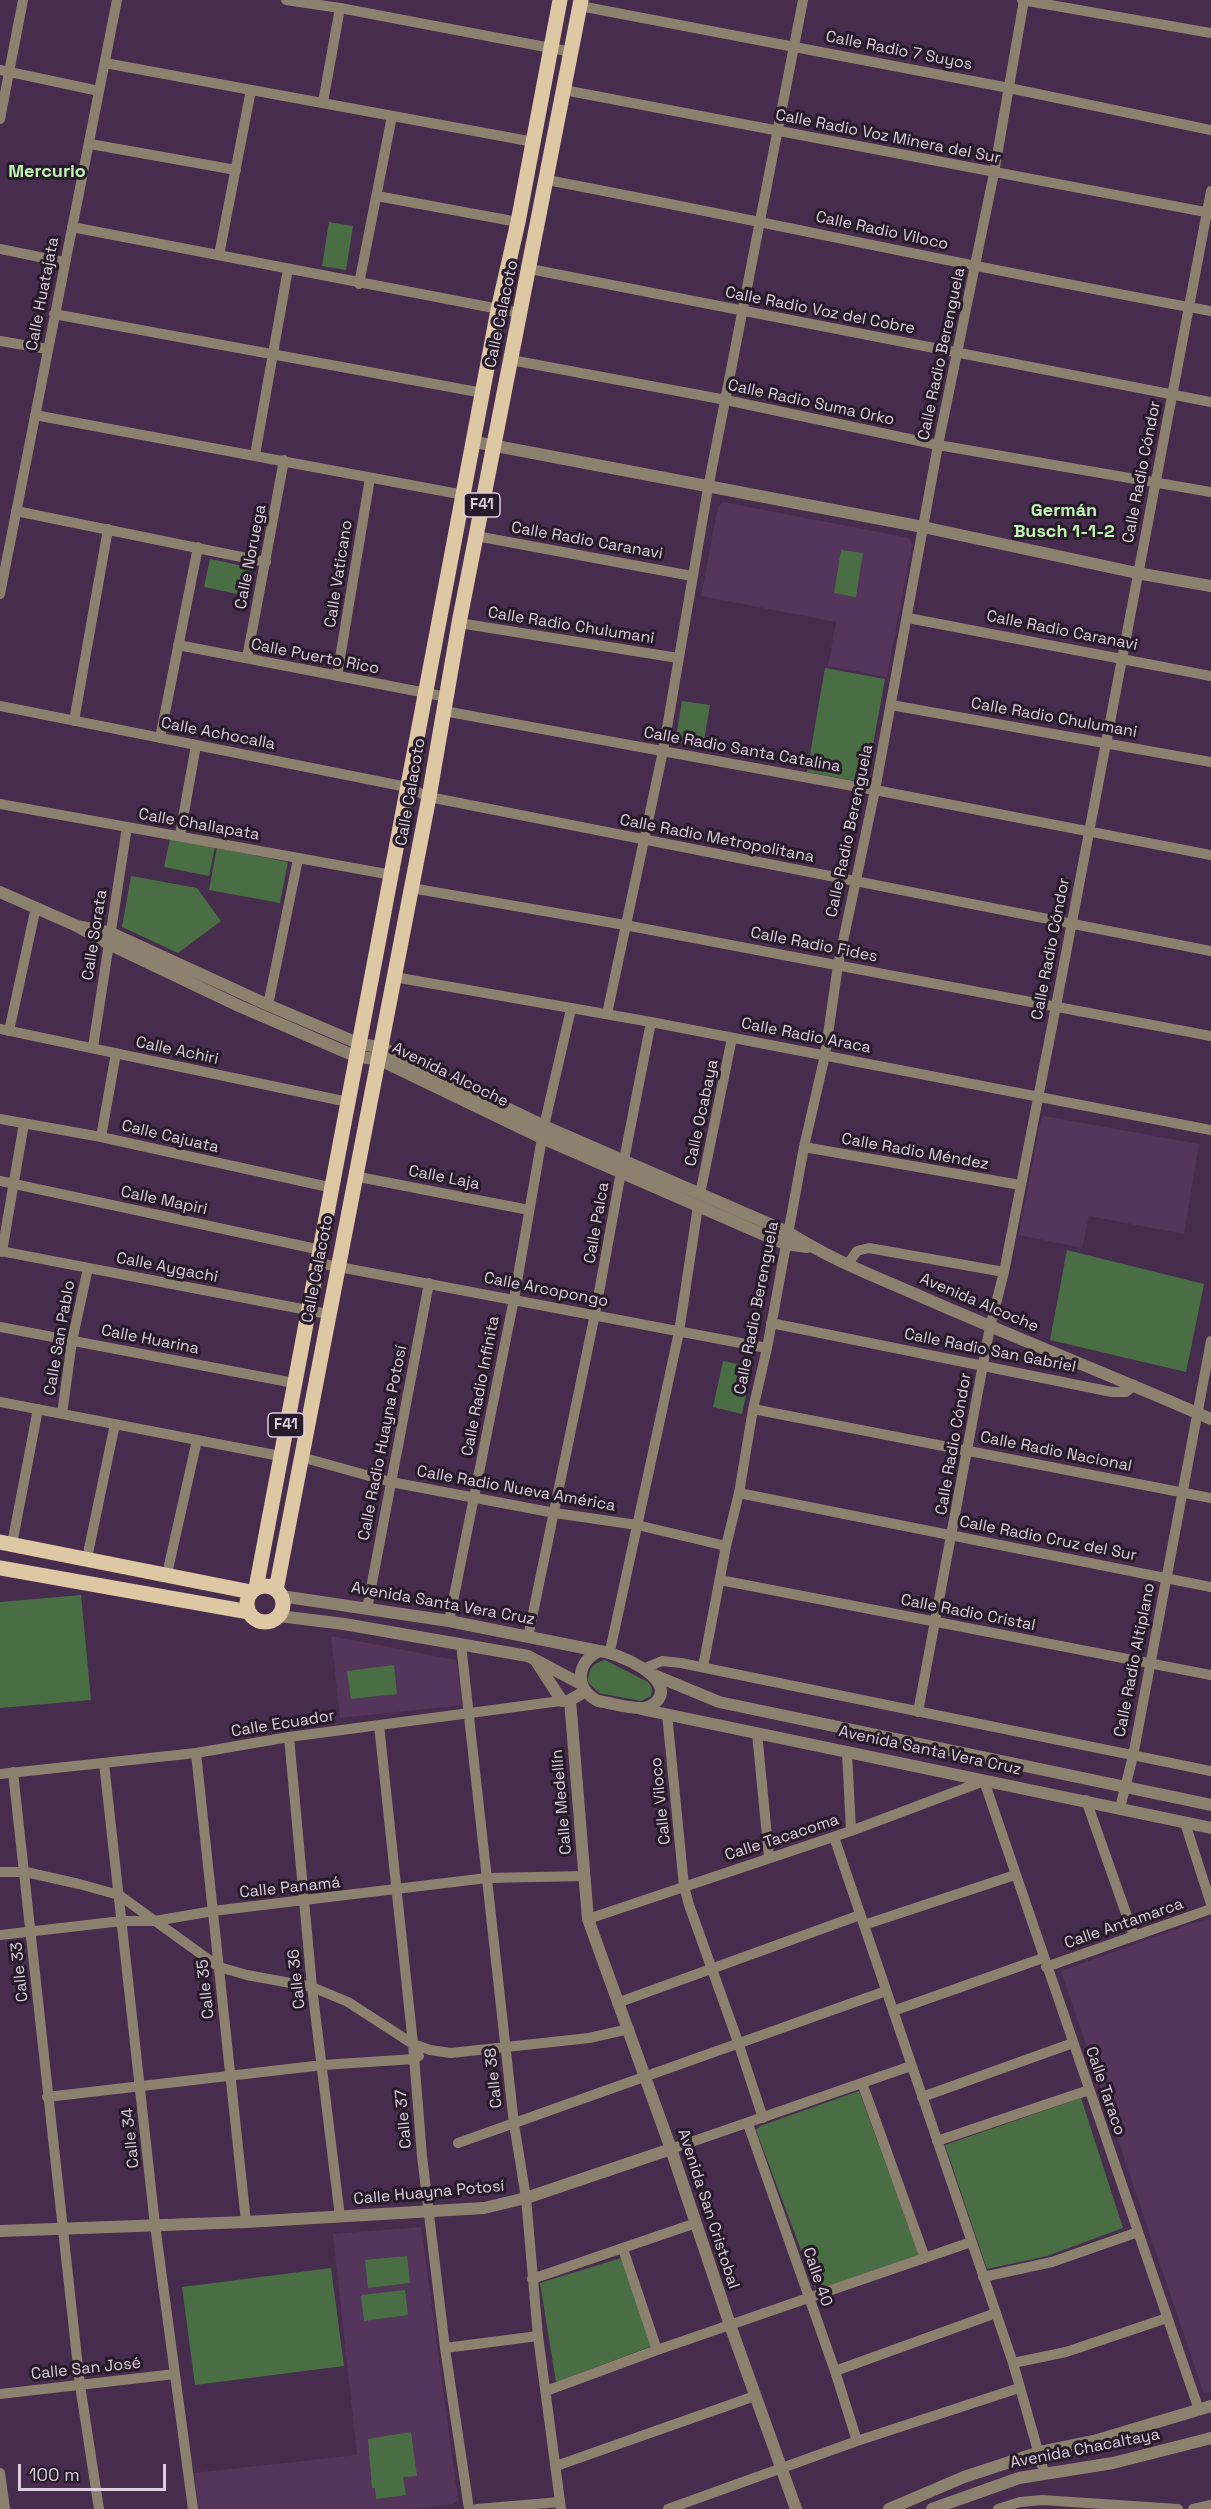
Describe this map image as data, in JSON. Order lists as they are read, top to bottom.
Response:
{
  "streets": {
    "main road": ["Calle Calacoto", "F41"],
    "street": [
      "Calle Radio 7 Suyos",
      "Calle Radio Voz Minera del Sur",
      "Calle Radio Viloco",
      "Calle Huatajata",
      "Calle Radio Voz del Cobre",
      "Calle Radio Berenguela",
      "Calle Radio Suma Orko",
      "Calle Radio Cóndor",
      "Calle Radio Caranavi",
      "Calle Noruega",
      "Calle Vaticano",
      "Calle Radio Chulumani",
      "Calle Puerto Rico",
      "Calle Achocalla",
      "Calle Radio Santa Catalina",
      "Calle Challapata",
      "Calle Radio Metropolitana",
      "Calle Sorata",
      "Calle Radio Fides",
      "Calle Radio Araca",
      "Calle Achiri",
      "Avenida Alcoche",
      "Calle Ocabaya",
      "Calle Cajuata",
      "Calle Radio Méndez",
      "Calle Laja",
      "Calle Mapiri",
      "Calle Palca",
      "Calle Aygachi",
      "Calle Arcopongo",
      "Calle San Pablo",
      "Calle Huarina",
      "Calle Radio San Gabriel",
      "Calle Radio Infinita",
      "Calle Radio Huayna Potosí",
      "Calle Radio Nacional",
      "Calle Radio Nueva América",
      "Calle Radio Cruz del Sur",
      "Avenida Santa Vera Cruz",
      "Calle Radio Cristal",
      "Calle Radio Altiplano",
      "Calle Ecuador",
      "Calle Viloco",
      "Calle Medellín",
      "Calle Tacacoma",
      "Calle Panamá",
      "Calle Antamarca",
      "Calle 33",
      "Calle 36",
      "Calle 35",
      "Calle 38",
      "Calle Taraco",
      "Calle 37",
      "Calle 34",
      "Calle Huayna Potosí",
      "Avenida San Cristobal",
      "Calle 40",
      "Calle San José",
      "Avenida Chacaltaya"
    ]
  },
  "crossings": [
    ["Calle Radio 7 Suyos", "Calle Calacoto"],
    ["Calle Radio 7 Suyos", "Calle Radio Berenguela"],
    ["Calle Radio Voz Minera del Sur", "Calle Calacoto"],
    ["Calle Radio Voz Minera del Sur", "Calle Radio Berenguela"],
    ["Calle Radio Voz Minera del Sur", "Calle Radio Cóndor"],
    ["Calle Radio Viloco", "Calle Calacoto"],
    ["Calle Radio Viloco", "Calle Radio Berenguela"],
    ["Calle Radio Viloco", "Calle Radio Cóndor"],
    ["Calle Radio Voz del Cobre", "Calle Calacoto"],
    ["Calle Radio Voz del Cobre", "Calle Radio Berenguela"],
    ["Calle Radio Voz del Cobre", "Calle Radio Cóndor"],
    ["Calle Calacoto", "Calle Radio Suma Orko"],
    ["Calle Calacoto", "Calle Radio Caranavi"],
    ["Calle Calacoto", "Calle Radio Chulumani"],
    ["Calle Calacoto", "Calle Puerto Rico"],
    ["Calle Calacoto", "Calle Achocalla"],
    ["Calle Calacoto", "Calle Radio Santa Catalina"],
    ["Calle Calacoto", "Calle Challapata"],
    ["Calle Calacoto", "Calle Radio Metropolitana"],
    ["Calle Calacoto", "Calle Radio Fides"],
    ["Calle Calacoto", "Calle Radio Araca"],
    ["Calle Calacoto", "Calle Achiri"],
    ["Calle Calacoto", "Avenida Alcoche"],
    ["Calle Calacoto", "Calle Cajuata"],
    ["Calle Calacoto", "Calle Laja"],
    ["Calle Calacoto", "Calle Mapiri"],
    ["Calle Calacoto", "Calle Aygachi"],
    ["Calle Calacoto", "Calle Arcopongo"],
    ["Calle Calacoto", "Calle Huarina"],
    ["Calle Calacoto", "Calle Radio Nueva América"],
    ["Calle Calacoto", "Avenida Santa Vera Cruz"],
    ["Calle Radio Berenguela", "Calle Radio Suma Orko"],
    ["Calle Radio Berenguela", "Calle Radio Caranavi"],
    ["Calle Radio Berenguela", "Calle Radio Chulumani"],
    ["Calle Radio Berenguela", "Calle Radio Santa Catalina"],
    ["Calle Radio Berenguela", "Calle Radio Metropolitana"],
    ["Calle Radio Berenguela", "Calle Radio Fides"],
    ["Calle Radio Berenguela", "Calle Radio Araca"],
    ["Calle Radio Berenguela", "Avenida Alcoche"],
    ["Calle Radio Berenguela", "Calle Radio Méndez"],
    ["Calle Radio Berenguela", "Calle Arcopongo"],
    ["Calle Radio Berenguela", "Calle Radio San Gabriel"],
    ["Calle Radio Berenguela", "Calle Radio Nacional"],
    ["Calle Radio Berenguela", "Calle Radio Nueva América"],
    ["Calle Radio Berenguela", "Calle Radio Cruz del Sur"],
    ["Calle Radio Berenguela", "Calle Radio Cristal"],
    ["Calle Radio Suma Orko", "Calle Radio Cóndor"],
    ["Calle Radio Cóndor", "Calle Radio Caranavi"],
    ["Calle Radio Cóndor", "Calle Radio Chulumani"],
    ["Calle Radio Cóndor", "Calle Radio Santa Catalina"],
    ["Calle Radio Cóndor", "Calle Radio Metropolitana"],
    ["Calle Radio Cóndor", "Calle Radio Fides"],
    ["Calle Radio Cóndor", "Calle Radio Araca"],
    ["Calle Radio Cóndor", "Avenida Alcoche"],
    ["Calle Radio Cóndor", "Calle Radio Méndez"],
    ["Calle Radio Cóndor", "Calle Radio San Gabriel"],
    ["Calle Radio Cóndor", "Calle Radio Nacional"],
    ["Calle Radio Cóndor", "Calle Radio Cruz del Sur"],
    ["Calle Radio Cóndor", "Calle Radio Cristal"],
    ["Calle Noruega", "Calle Puerto Rico"],
    ["Calle Vaticano", "Calle Puerto Rico"],
    ["Calle Puerto Rico", "Calle Radio Santa Catalina"],
    ["Calle Achocalla", "Calle Radio Metropolitana"],
    ["Calle Challapata", "Calle Sorata"],
    ["Calle Sorata", "Calle Achiri"],
    ["Calle Sorata", "Avenida Alcoche"],
    ["Calle Radio Araca", "Calle Ocabaya"],
    ["Calle Radio Araca", "Calle Palca"],
    ["Calle Radio Araca", "Calle Radio Infinita"],
    ["Avenida Alcoche", "Calle Ocabaya"],
    ["Avenida Alcoche", "Calle Palca"],
    ["Avenida Alcoche", "Calle Radio San Gabriel"],
    ["Avenida Alcoche", "Calle Radio Infinita"],
    ["Calle Ocabaya", "Calle Arcopongo"],
    ["Calle Ocabaya", "Calle Radio Nueva América"],
    ["Calle Ocabaya", "Avenida Santa Vera Cruz"],
    ["Calle Laja", "Calle Radio Infinita"],
    ["Calle Mapiri", "Calle Arcopongo"],
    ["Calle Palca", "Calle Arcopongo"],
    ["Calle Palca", "Calle Radio Nueva América"],
    ["Calle Palca", "Avenida Santa Vera Cruz"],
    ["Calle Aygachi", "Calle San Pablo"],
    ["Calle Arcopongo", "Calle Radio Infinita"],
    ["Calle Arcopongo", "Calle Radio Huayna Potosí"],
    ["Calle San Pablo", "Calle Huarina"],
    ["Calle Radio Infinita", "Calle Radio Nueva América"],
    ["Calle Radio Infinita", "Avenida Santa Vera Cruz"],
    ["Calle Radio Huayna Potosí", "Calle Radio Nueva América"],
    ["Calle Radio Huayna Potosí", "Avenida Santa Vera Cruz"],
    ["Calle Radio Nacional", "Calle Radio Altiplano"],
    ["Calle Radio Cruz del Sur", "Calle Radio Altiplano"],
    ["Avenida Santa Vera Cruz", "Calle Radio Altiplano"],
    ["Avenida Santa Vera Cruz", "Calle Viloco"],
    ["Avenida Santa Vera Cruz", "Calle Tacacoma"],
    ["Avenida Santa Vera Cruz", "Calle Taraco"],
    ["Calle Radio Cristal", "Calle Radio Altiplano"],
    ["Calle Ecuador", "Calle Medellín"],
    ["Calle Ecuador", "Calle 33"],
    ["Calle Ecuador", "Calle 36"],
    ["Calle Ecuador", "Calle 35"],
    ["Calle Ecuador", "Calle 38"],
    ["Calle Ecuador", "Calle 37"],
    ["Calle Ecuador", "Calle 34"],
    ["Calle Viloco", "Calle Tacacoma"],
    ["Calle Medellín", "Calle Tacacoma"],
    ["Calle Medellín", "Calle Panamá"],
    ["Calle Medellín", "Avenida San Cristobal"],
    ["Calle Tacacoma", "Calle Taraco"],
    ["Calle Tacacoma", "Avenida San Cristobal"],
    ["Calle Panamá", "Calle 33"],
    ["Calle Panamá", "Calle 36"],
    ["Calle Panamá", "Calle 35"],
    ["Calle Panamá", "Calle 38"],
    ["Calle Panamá", "Calle 37"],
    ["Calle Panamá", "Calle 34"],
    ["Calle Antamarca", "Calle Taraco"],
    ["Calle 33", "Calle Huayna Potosí"],
    ["Calle 36", "Calle Huayna Potosí"],
    ["Calle 35", "Calle Huayna Potosí"],
    ["Calle 38", "Calle Huayna Potosí"],
    ["Calle 37", "Calle Huayna Potosí"],
    ["Calle 34", "Calle Huayna Potosí"],
    ["Calle 34", "Calle San José"],
    ["Calle Huayna Potosí", "Avenida San Cristobal"],
    ["Calle Huayna Potosí", "Calle 40"]
  ],
  "districts": ["Mercurio", "Germán Busch 1-1-2"],
  "scale_bar": "100 m"
}
